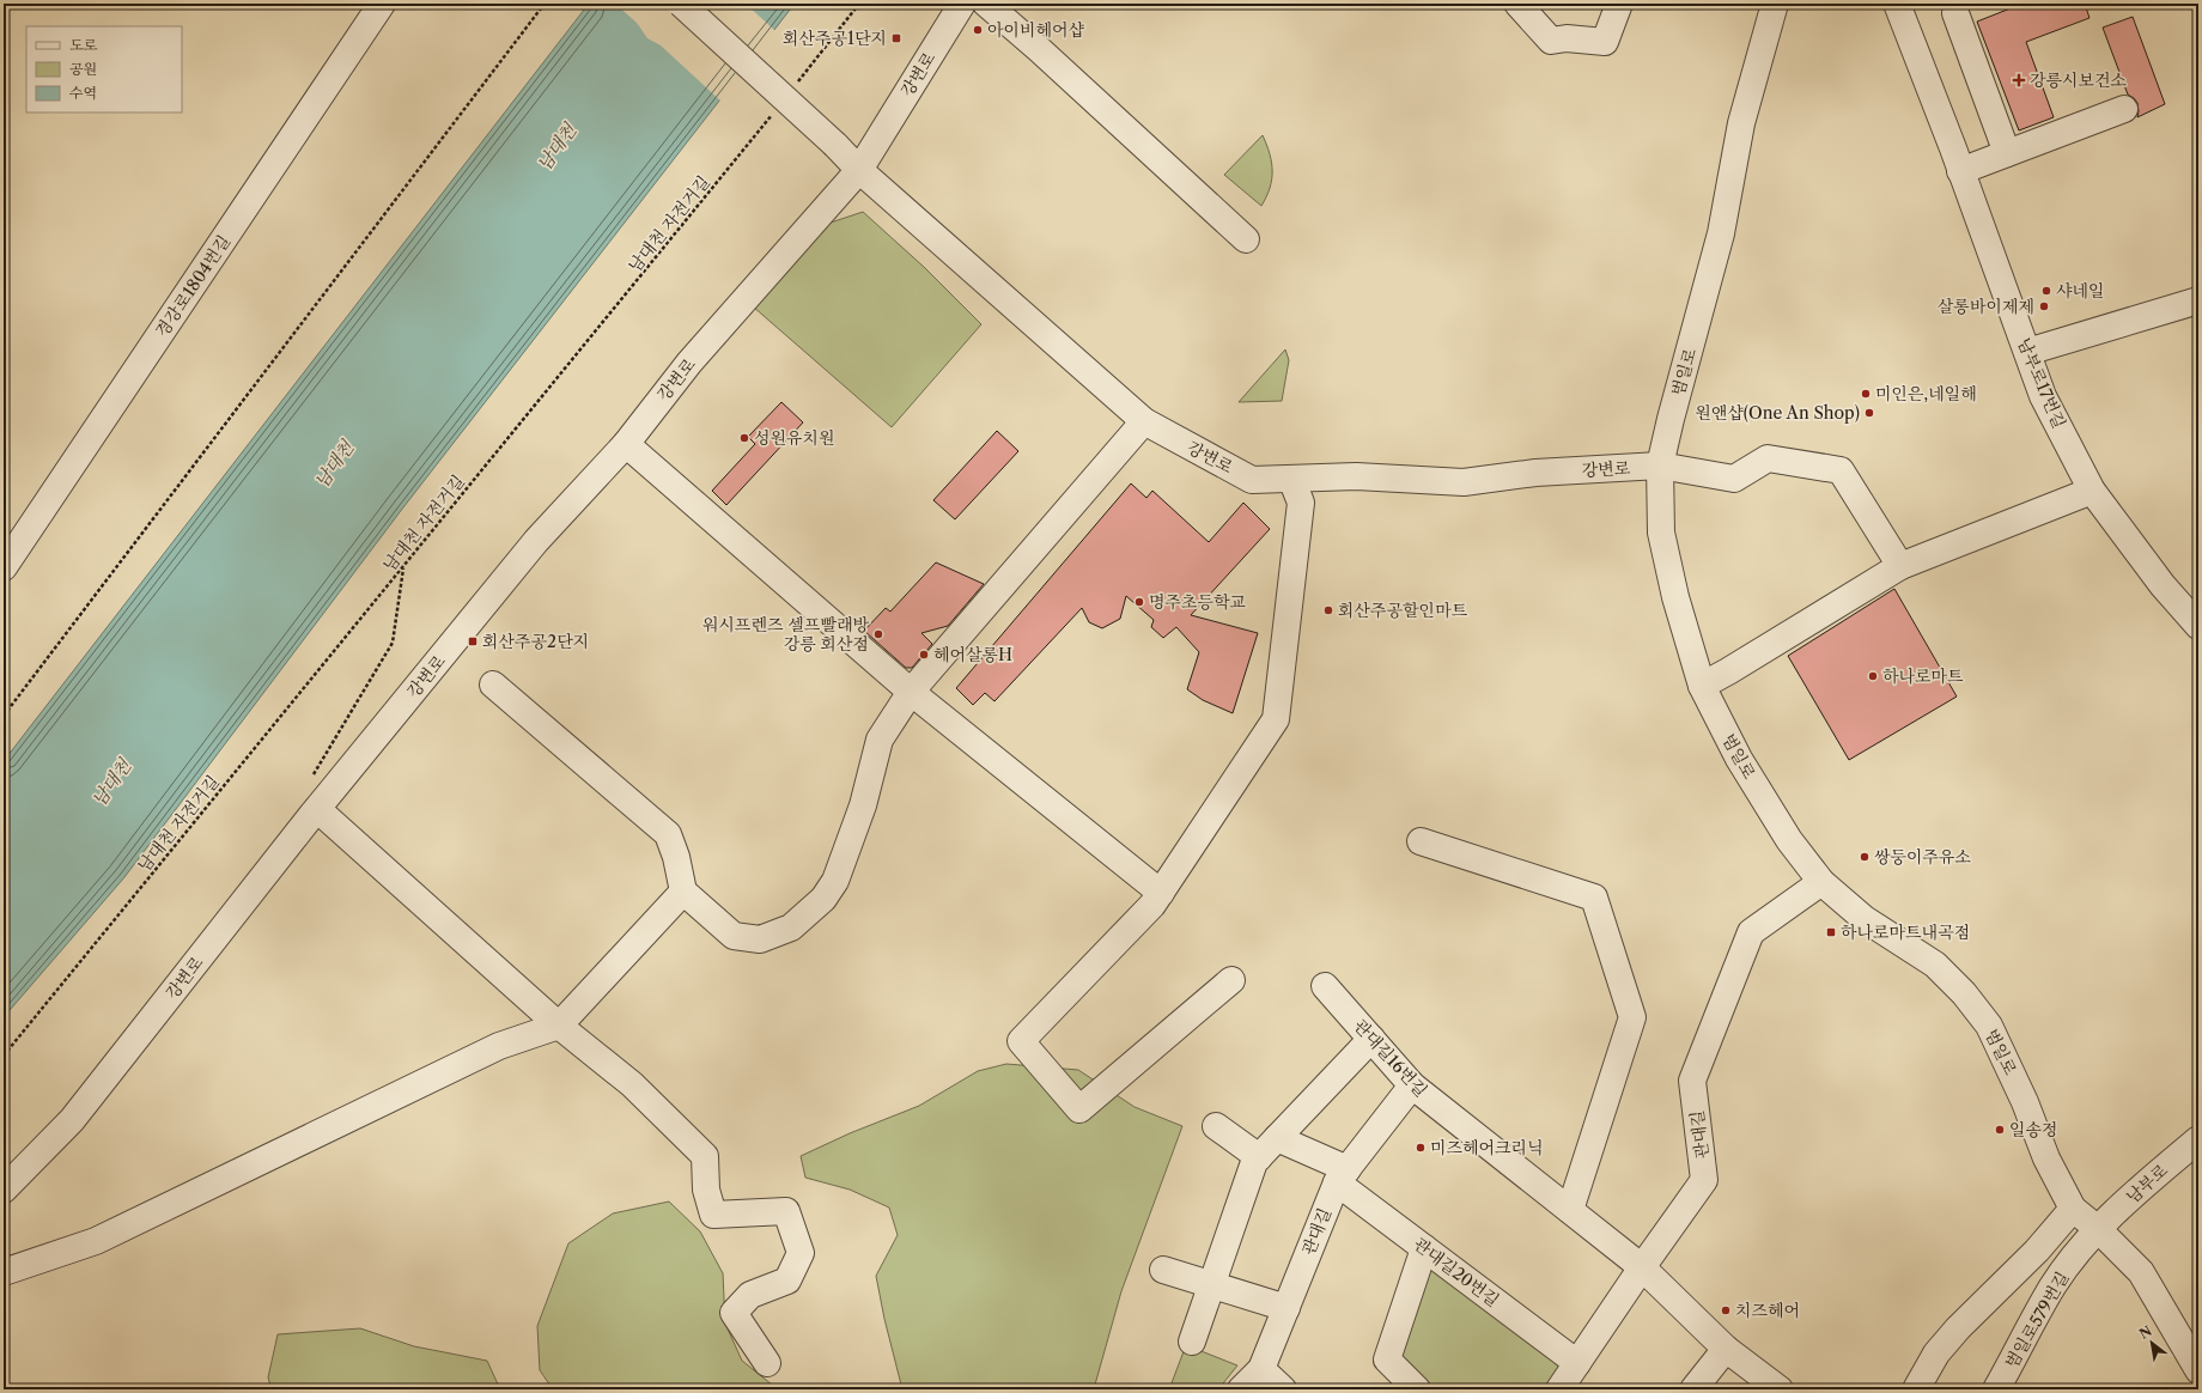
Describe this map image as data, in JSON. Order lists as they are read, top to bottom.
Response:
{
  "streets": {
    "street": [
      "강변로",
      "경강로1804번길",
      "범일로",
      "남부로17번길",
      "관대길16번길",
      "관대길",
      "남부로",
      "관대길20번길",
      "범일로579번길"
    ],
    "path": ["남대천 자전거길"]
  },
  "crossings": [
    ["강변로", "범일로"],
    ["범일로", "관대길"],
    ["범일로", "남부로"],
    ["범일로", "범일로579번길"],
    ["관대길16번길", "관대길"],
    ["관대길", "관대길20번길"],
    ["남부로", "범일로579번길"]
  ],
  "water": ["남대천"],
  "places": {
    "other": [
      "아이비헤어샵",
      "샤네일",
      "살롱바이제제",
      "미인은,네일해",
      "원앤샵(One An Shop)",
      "성원유치원",
      "명주초등학교",
      "회산주공할인마트",
      "워시프렌즈 셀프빨래방 강릉 회산점",
      "헤어살롱H",
      "하나로마트",
      "쌍둥이주유소",
      "일송정",
      "미즈헤어크리닉",
      "치즈헤어"
    ],
    "transit": ["회산주공1단지", "회산주공2단지", "하나로마트내곡점"],
    "health": ["강릉시보건소"]
  },
  "legend": ["도로", "공원", "수역"],
  "north": "top left"
}
